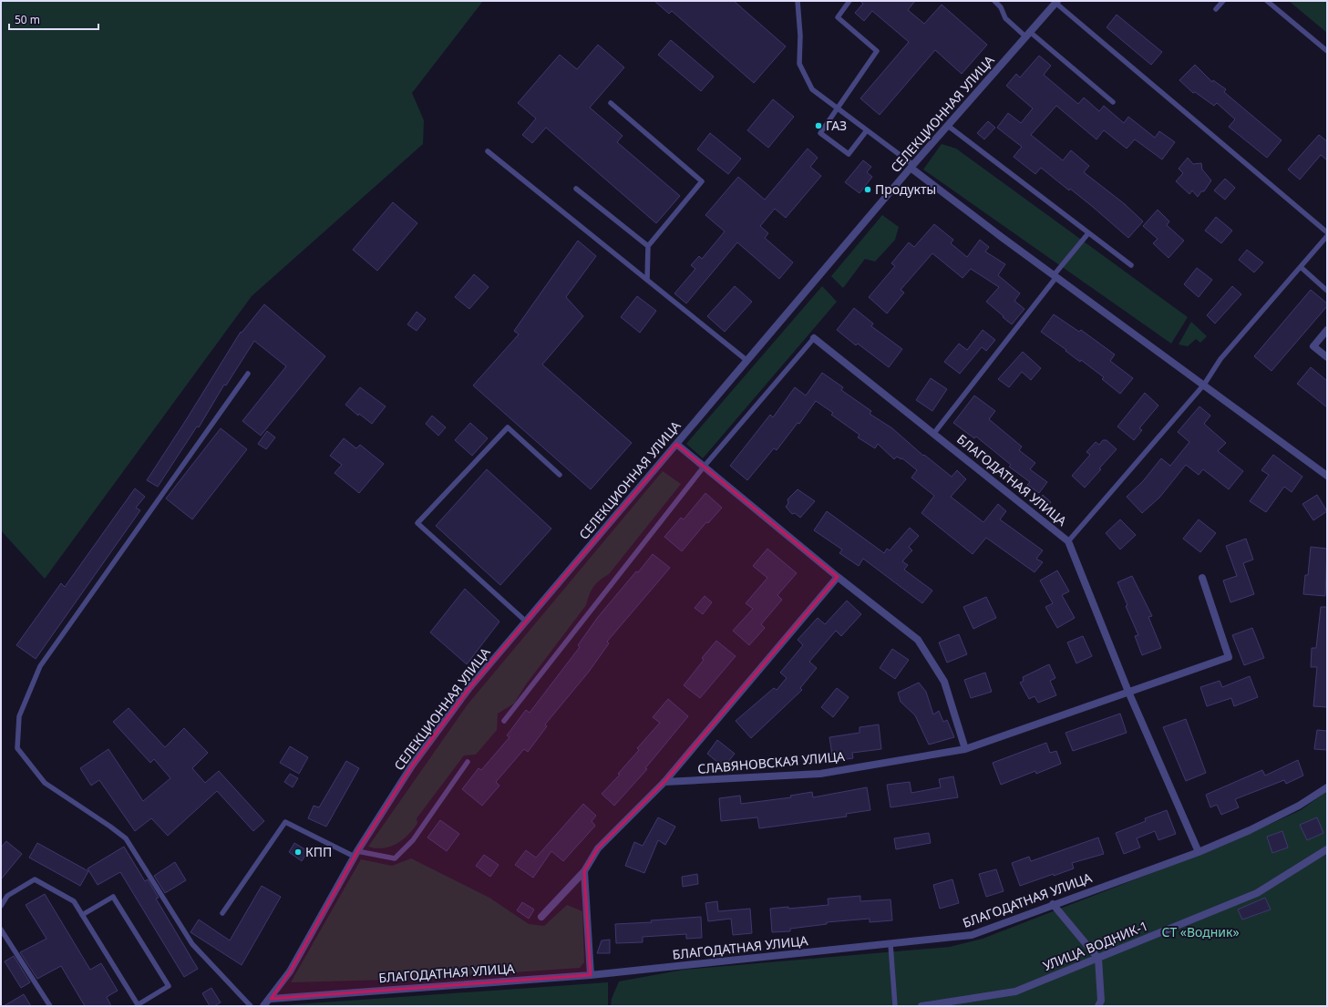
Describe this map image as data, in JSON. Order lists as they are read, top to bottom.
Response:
{
  "streets": {
    "street": [
      "СЕЛЕКЦИОННАЯ УЛИЦА",
      "БЛАГОДАТНАЯ УЛИЦА",
      "СЛАВЯНОВСКАЯ УЛИЦА",
      "УЛИЦА ВОДНИК-1"
    ]
  },
  "crossings": [
    ["СЕЛЕКЦИОННАЯ УЛИЦА", "БЛАГОДАТНАЯ УЛИЦА"],
    ["БЛАГОДАТНАЯ УЛИЦА", "СЛАВЯНОВСКАЯ УЛИЦА"]
  ],
  "parks": ["СТ «Водник»"],
  "places": ["ГАЗ", "Продукты", "КПП"],
  "scale_bar": "50 m"
}
